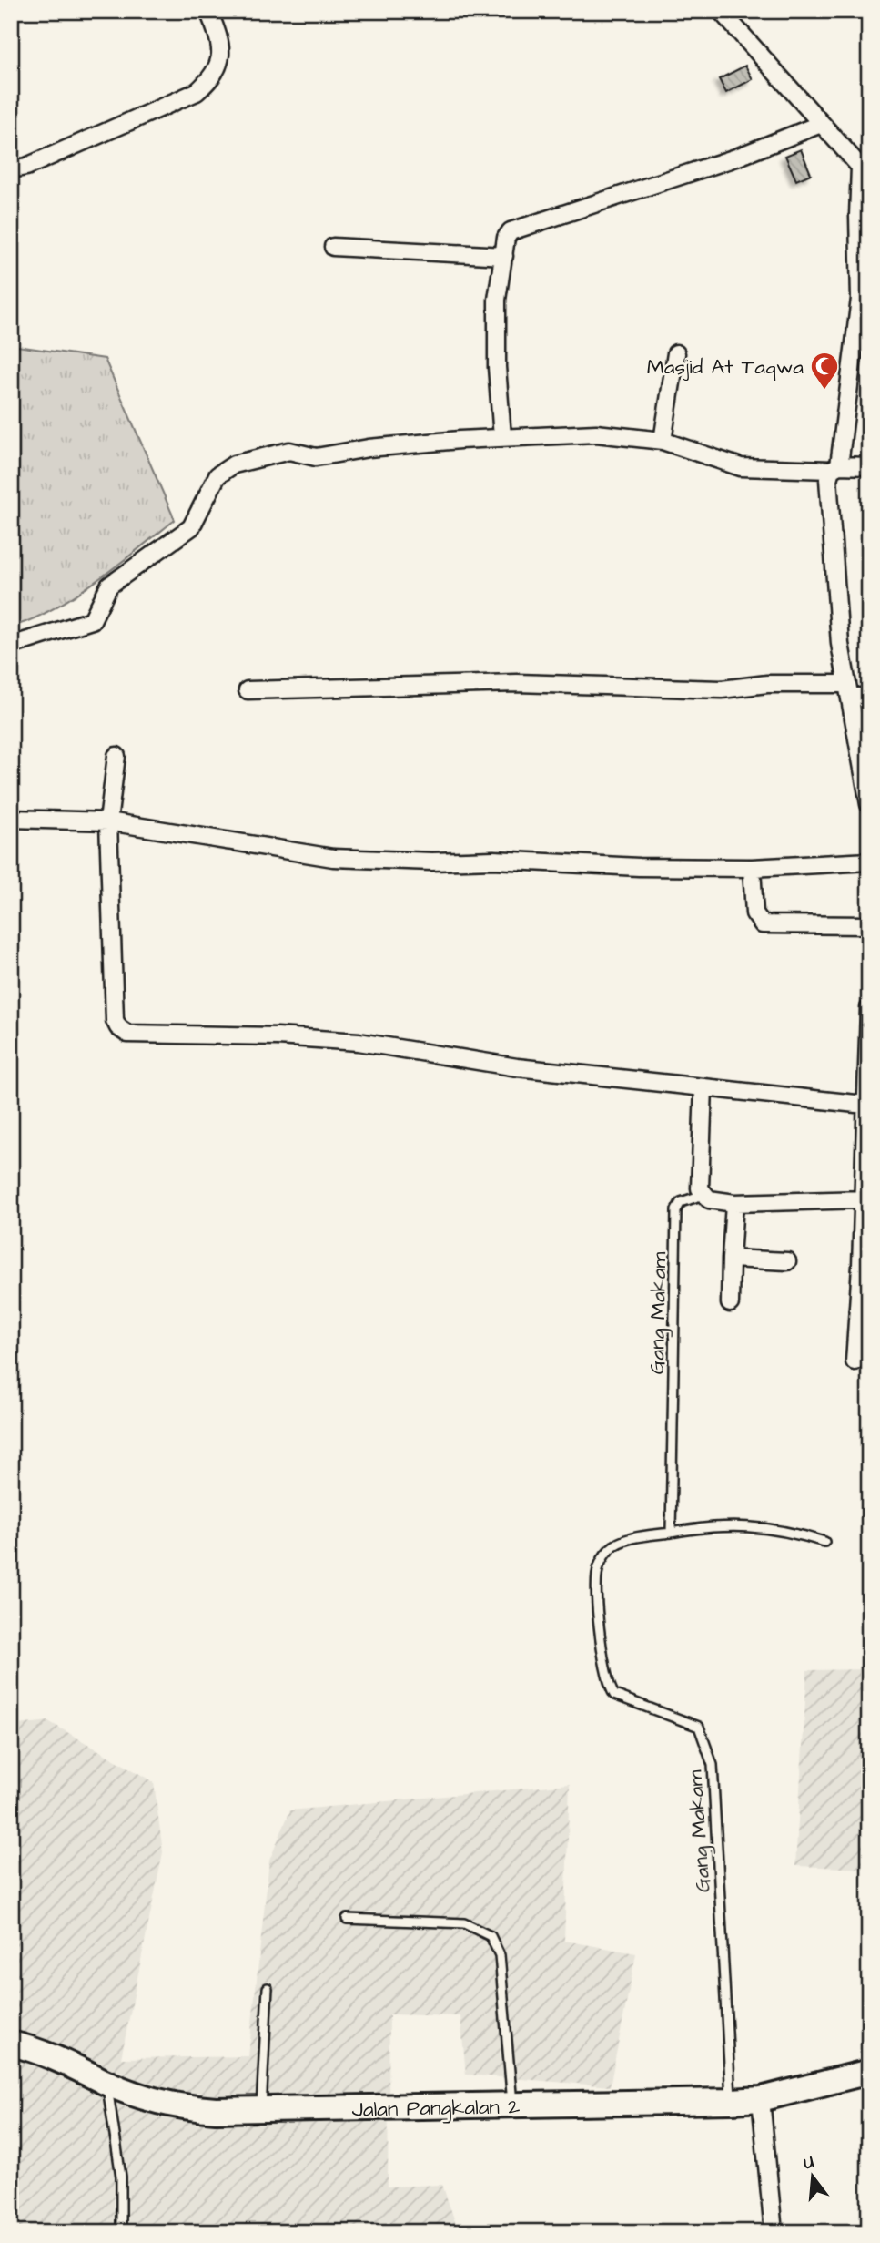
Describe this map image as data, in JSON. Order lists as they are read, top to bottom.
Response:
{
  "streets": {
    "street": ["Jalan Pangkalan 2"],
    "lane": ["Gang Makam"]
  },
  "crossings": [
    ["Gang Makam", "Jalan Pangkalan 2"]
  ],
  "places": {
    "mosque": ["Masjid At Taqwa"]
  },
  "north": "top"
}
